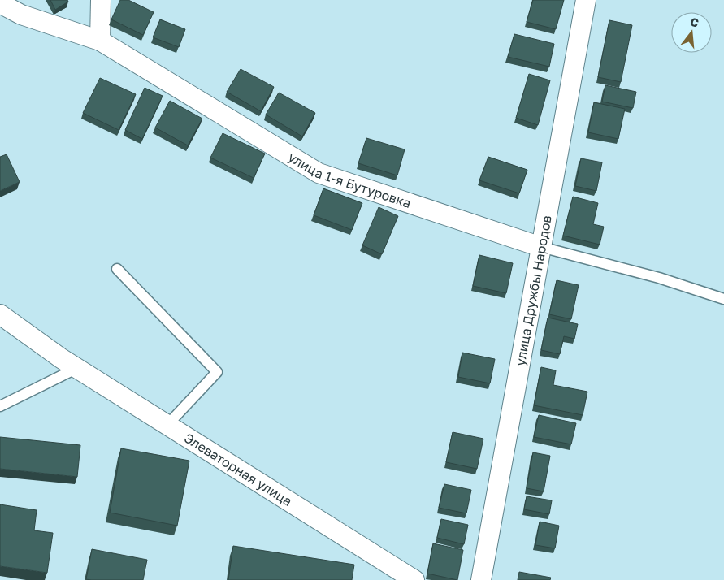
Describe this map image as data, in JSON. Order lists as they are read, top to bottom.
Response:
{
  "streets": {
    "street": ["улица 1-я Бутуровка", "улица Дружбы Народов", "Элеваторная улица"]
  },
  "crossings": [
    ["улица 1-я Бутуровка", "улица Дружбы Народов"]
  ],
  "north": "top"
}
